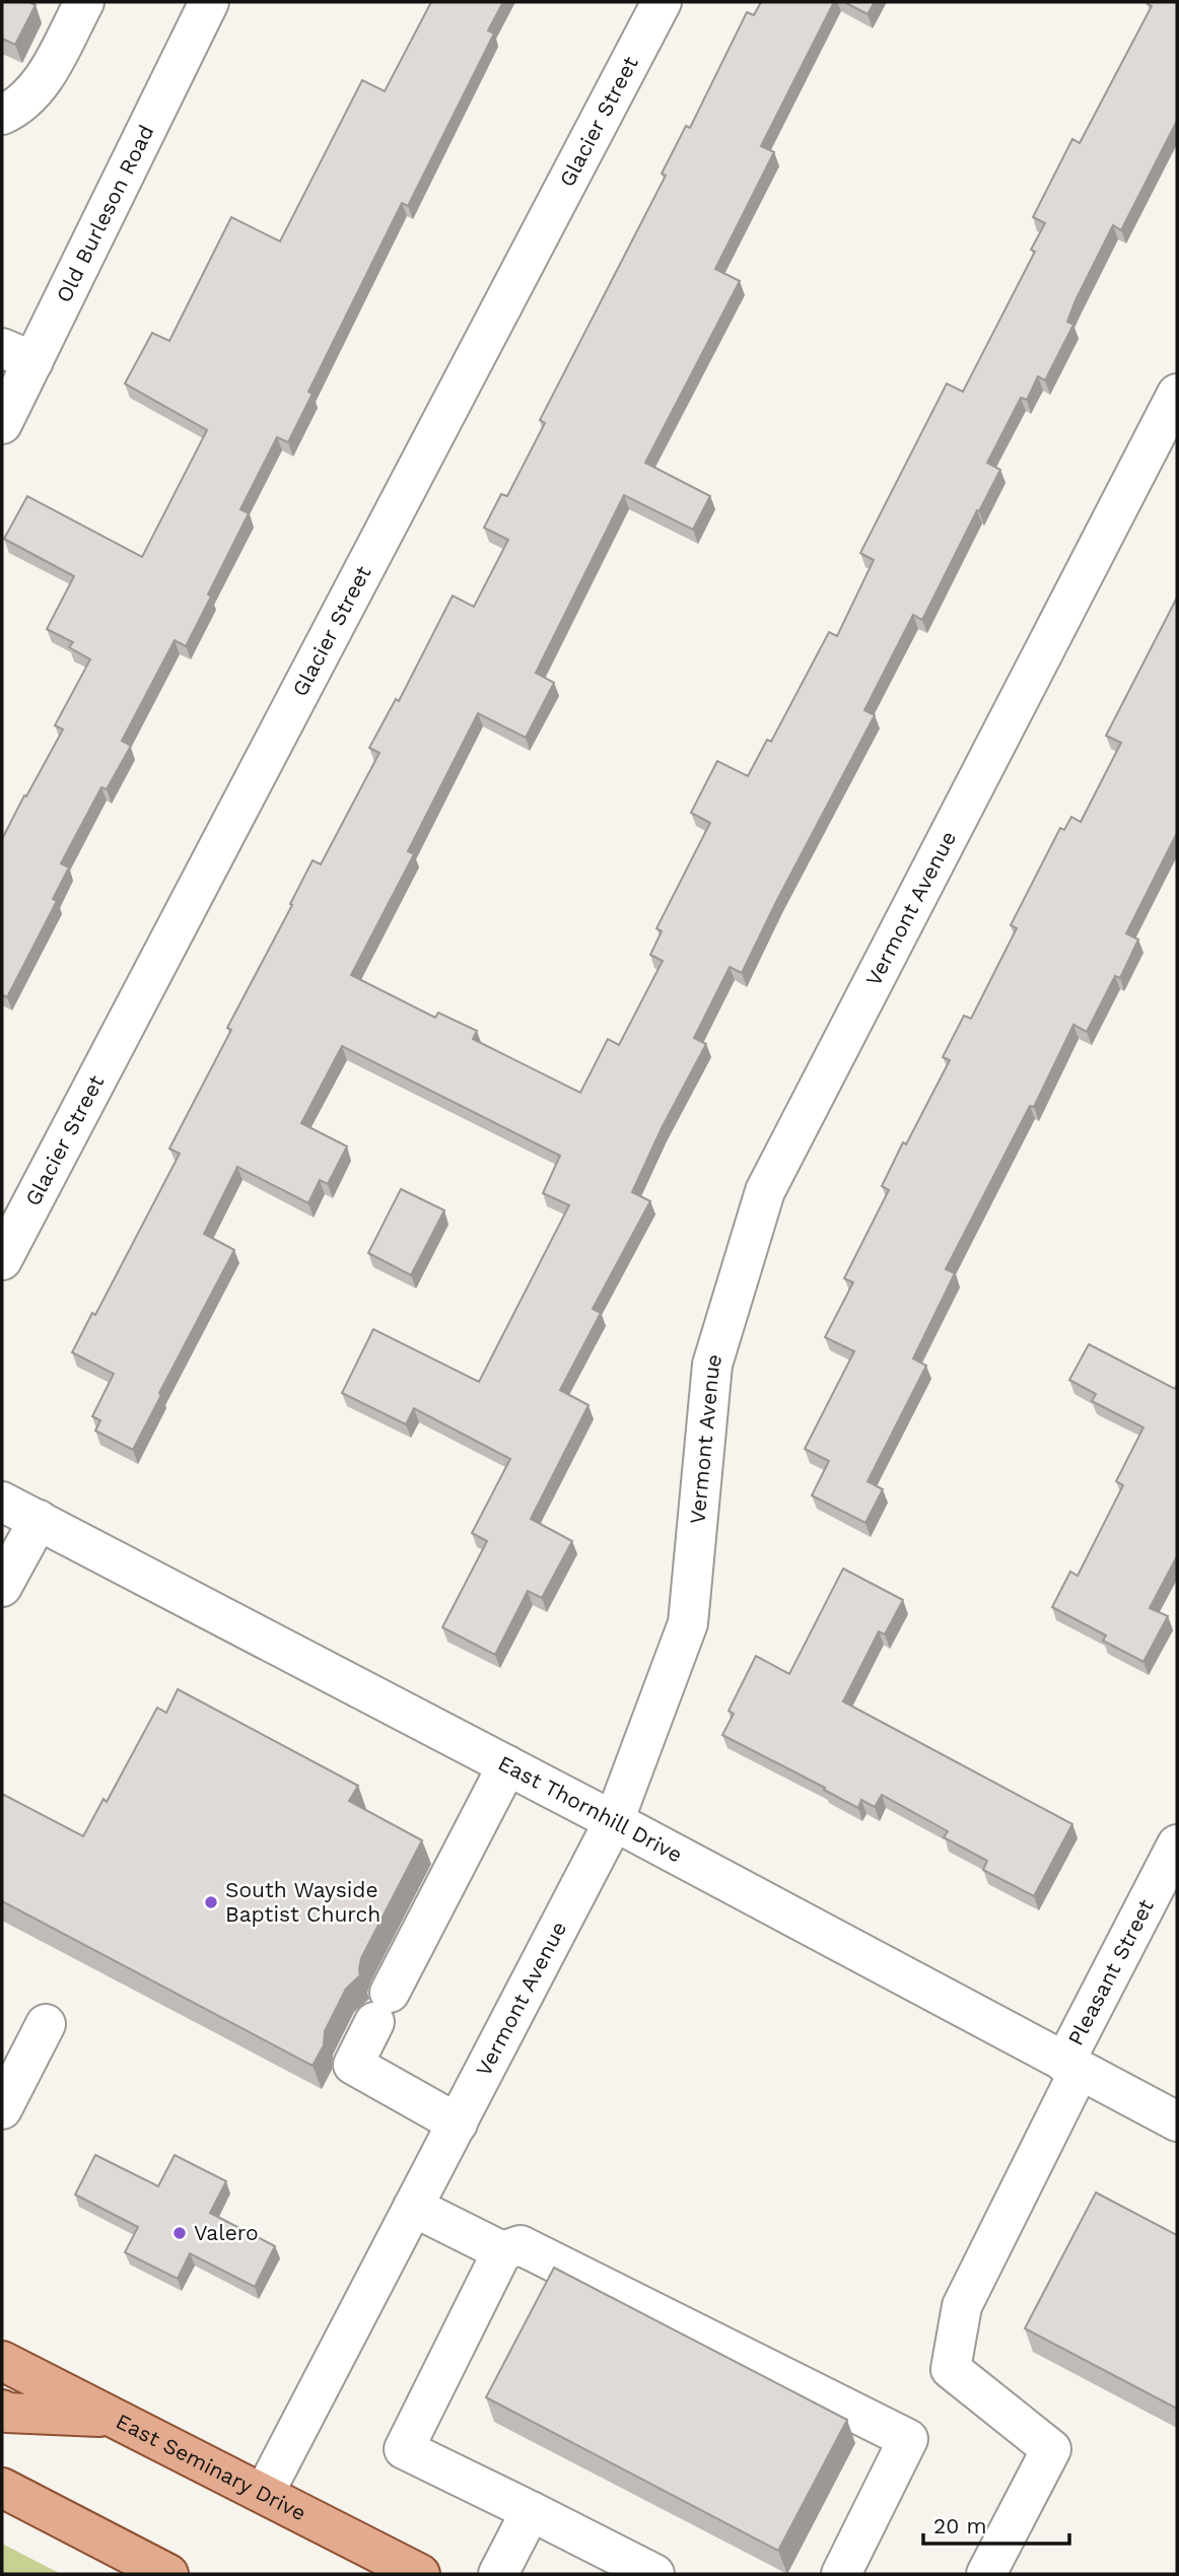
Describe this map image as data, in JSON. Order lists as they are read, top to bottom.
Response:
{
  "streets": {
    "main road": ["East Seminary Drive"],
    "street": [
      "Glacier Street",
      "Old Burleson Road",
      "Vermont Avenue",
      "East Thornhill Drive",
      "Pleasant Street"
    ]
  },
  "crossings": [
    ["Vermont Avenue", "East Thornhill Drive"],
    ["Vermont Avenue", "East Seminary Drive"],
    ["East Thornhill Drive", "Pleasant Street"]
  ],
  "places": ["South Wayside Baptist Church", "Valero"],
  "scale_bar": "20 m"
}
